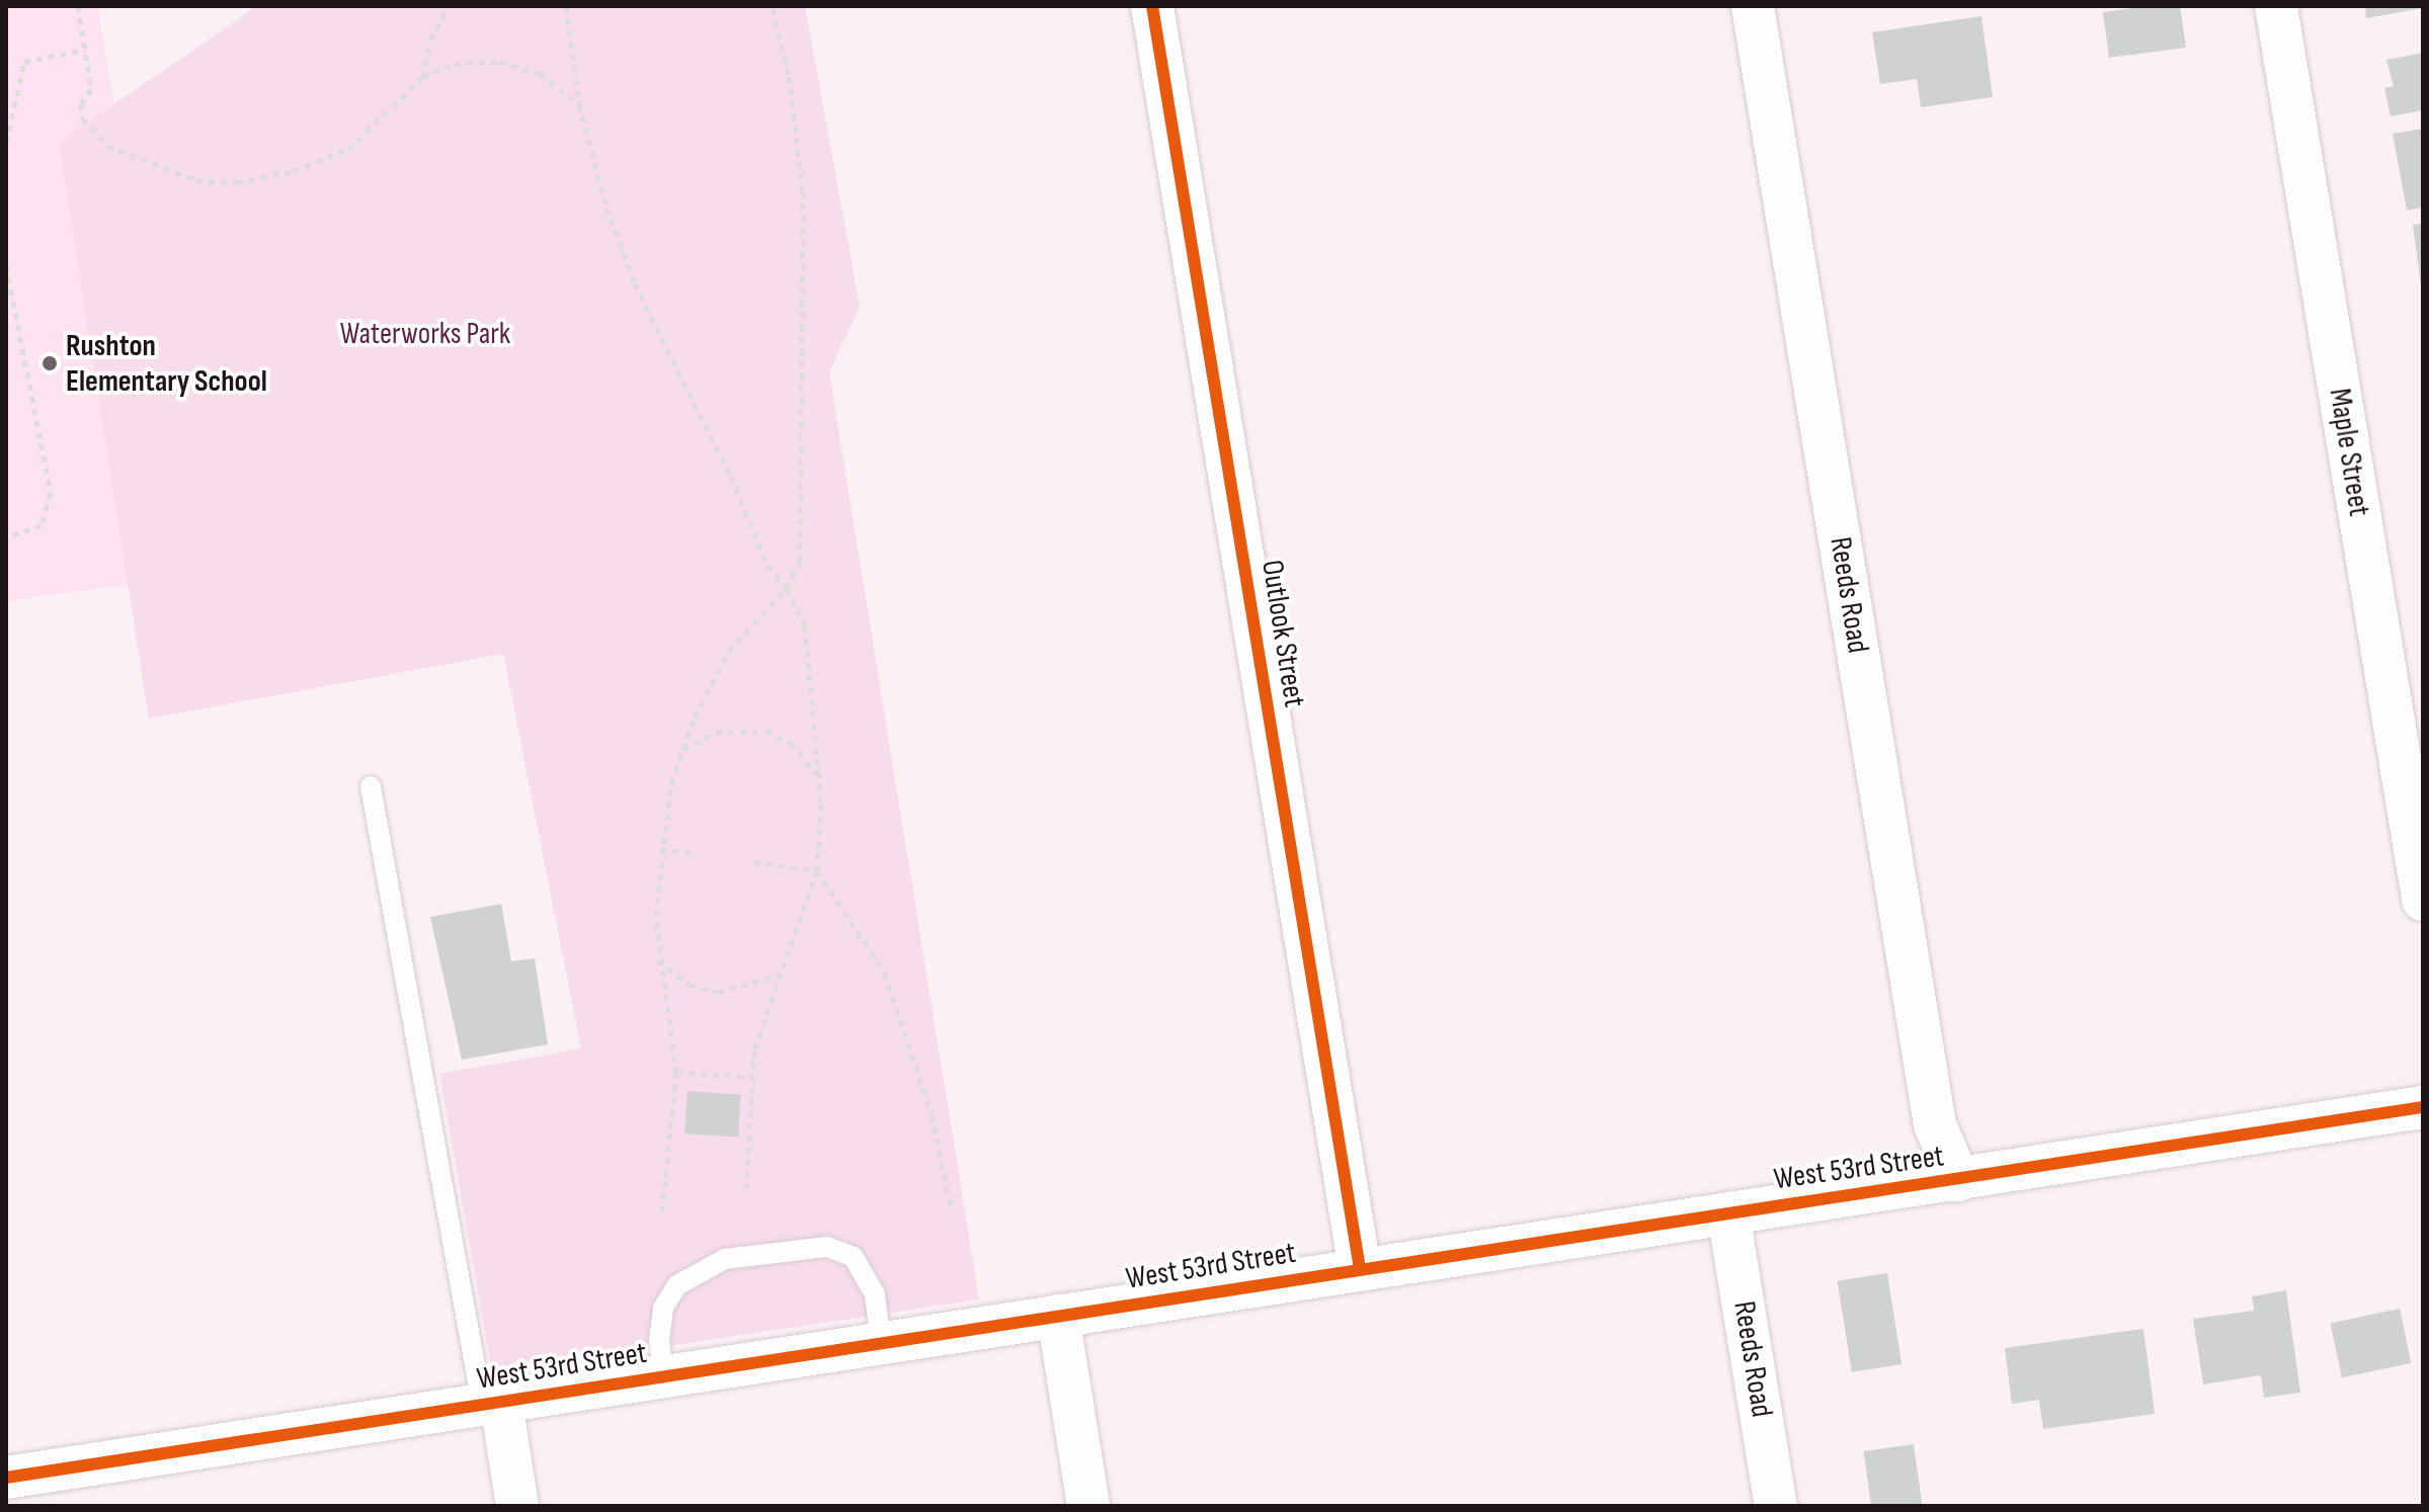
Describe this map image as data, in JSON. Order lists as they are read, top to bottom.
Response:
{
  "streets": {
    "street": [
      "Maple Street",
      "Reeds Road",
      "Outlook Street",
      "West 53rd Street"
    ]
  },
  "crossings": [
    ["Reeds Road", "West 53rd Street"],
    ["Outlook Street", "West 53rd Street"]
  ],
  "parks": ["Waterworks Park"],
  "places": ["Rushton Elementary School"]
}
